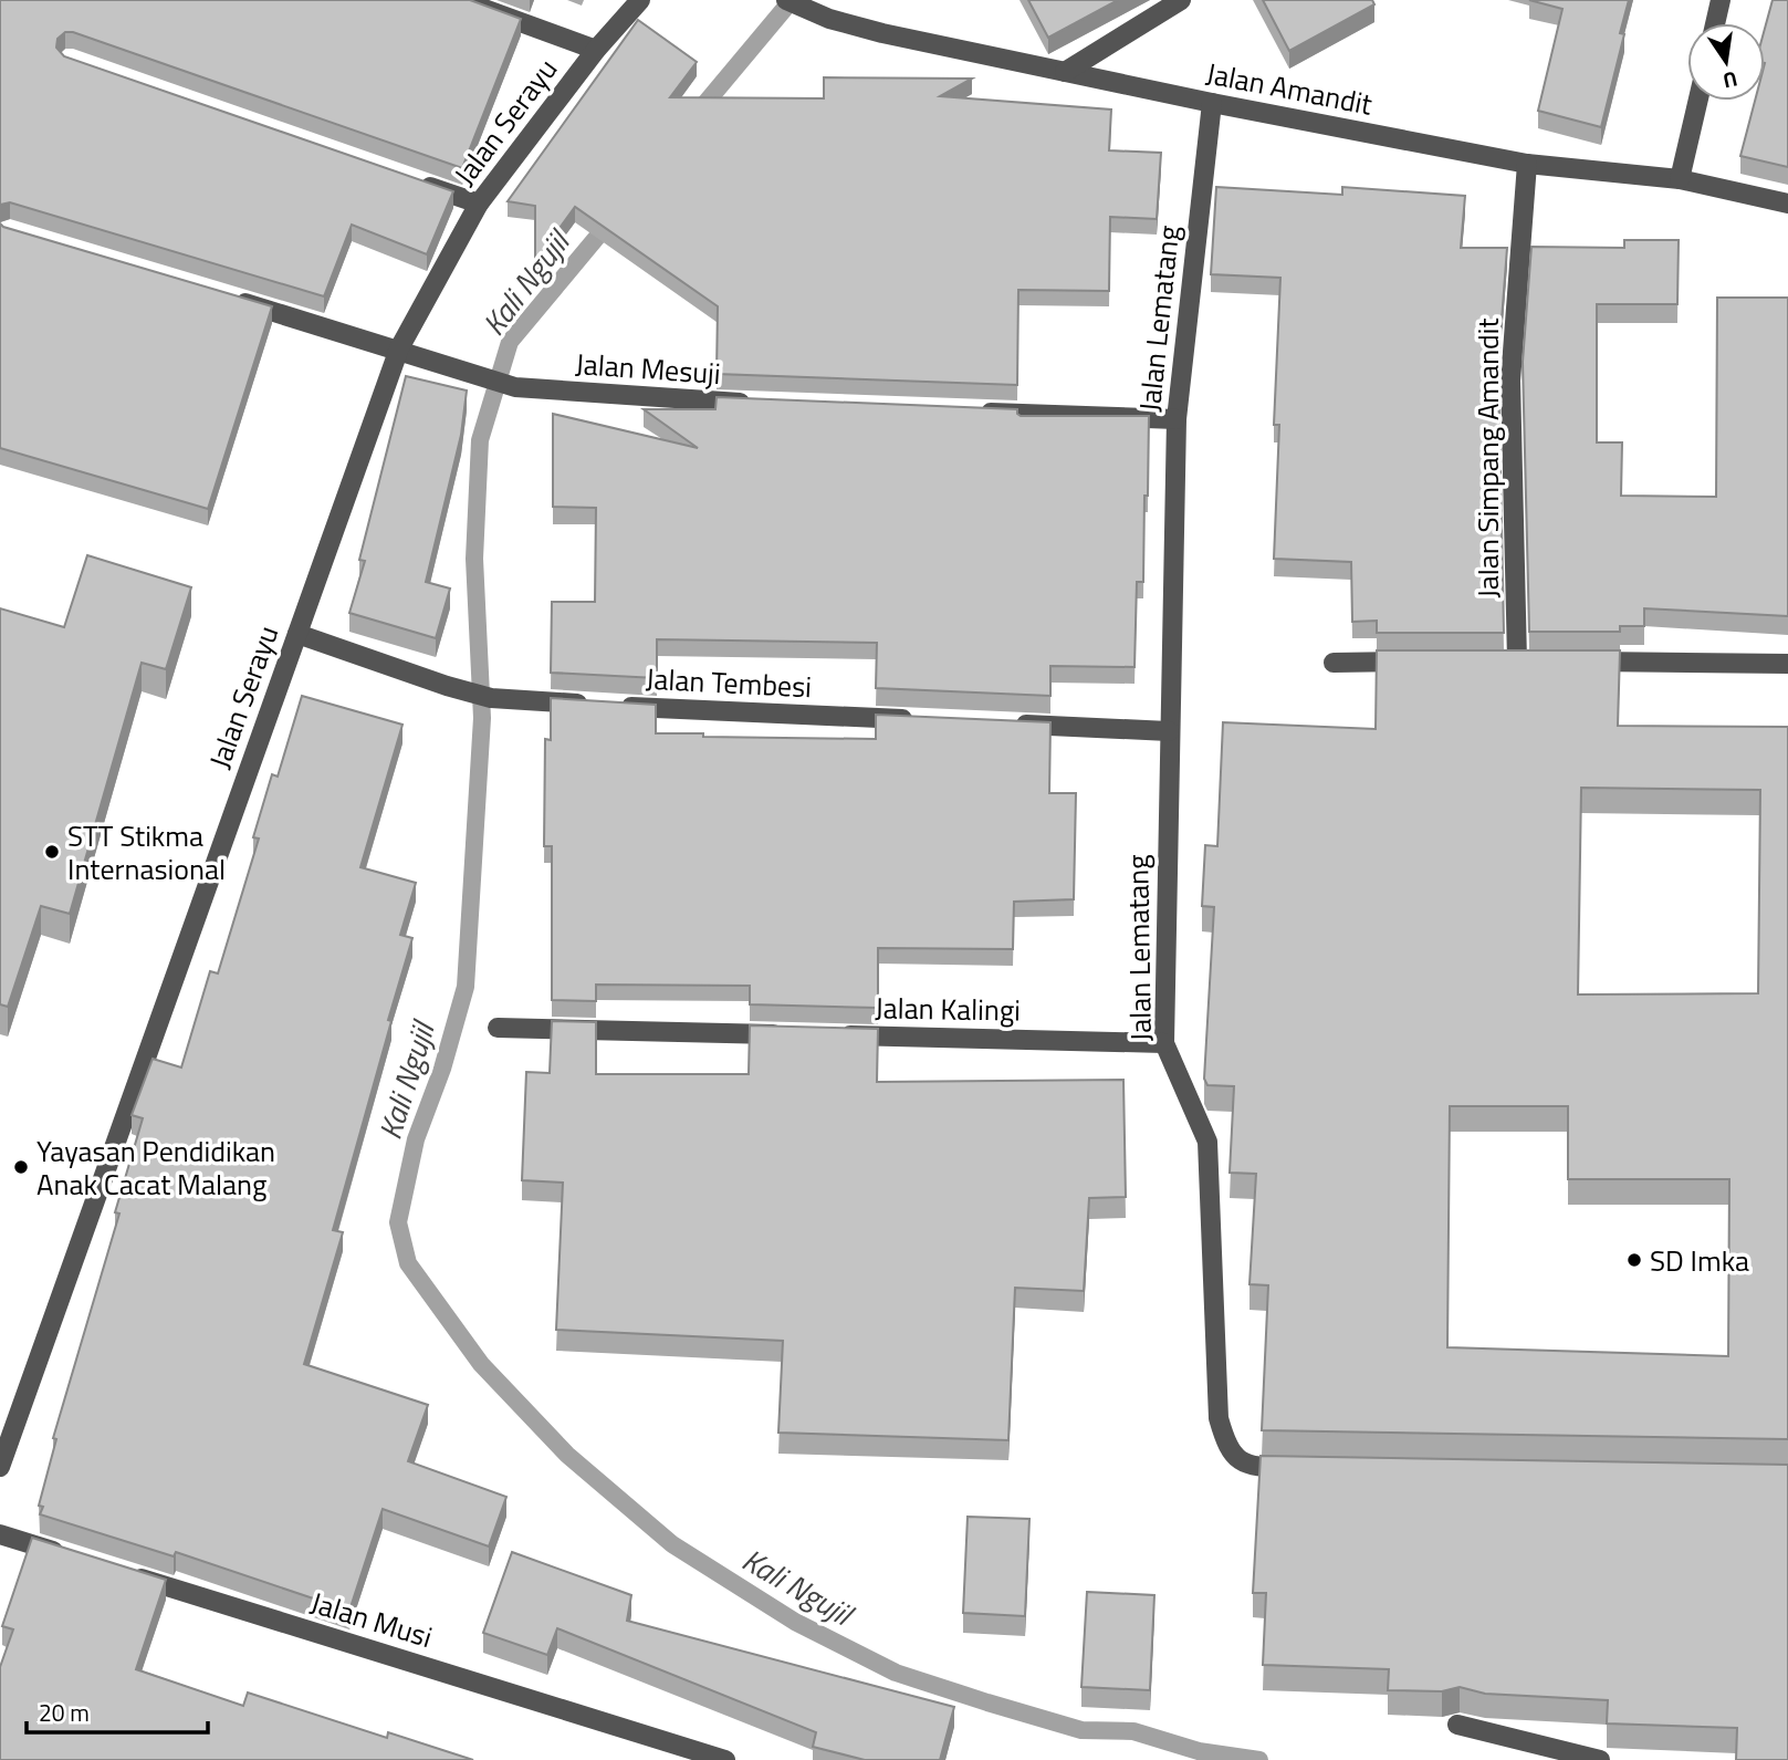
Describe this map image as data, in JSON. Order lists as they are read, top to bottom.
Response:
{
  "streets": {
    "street": [
      "Jalan Amandit",
      "Jalan Serayu",
      "Jalan Lematang",
      "Jalan Mesuji",
      "Jalan Simpang Amandit",
      "Jalan Tembesi",
      "Jalan Kalingi",
      "Jalan Musi"
    ]
  },
  "crossings": [
    ["Jalan Amandit", "Jalan Lematang"],
    ["Jalan Amandit", "Jalan Simpang Amandit"],
    ["Jalan Serayu", "Jalan Mesuji"],
    ["Jalan Serayu", "Jalan Tembesi"],
    ["Jalan Lematang", "Jalan Kalingi"]
  ],
  "water": ["Kali Ngujil"],
  "places": ["STT Stikma Internasional", "Yayasan Pendidikan Anak Cacat Malang", "SD Imka"],
  "scale_bar": "20 m",
  "north": "bottom"
}
